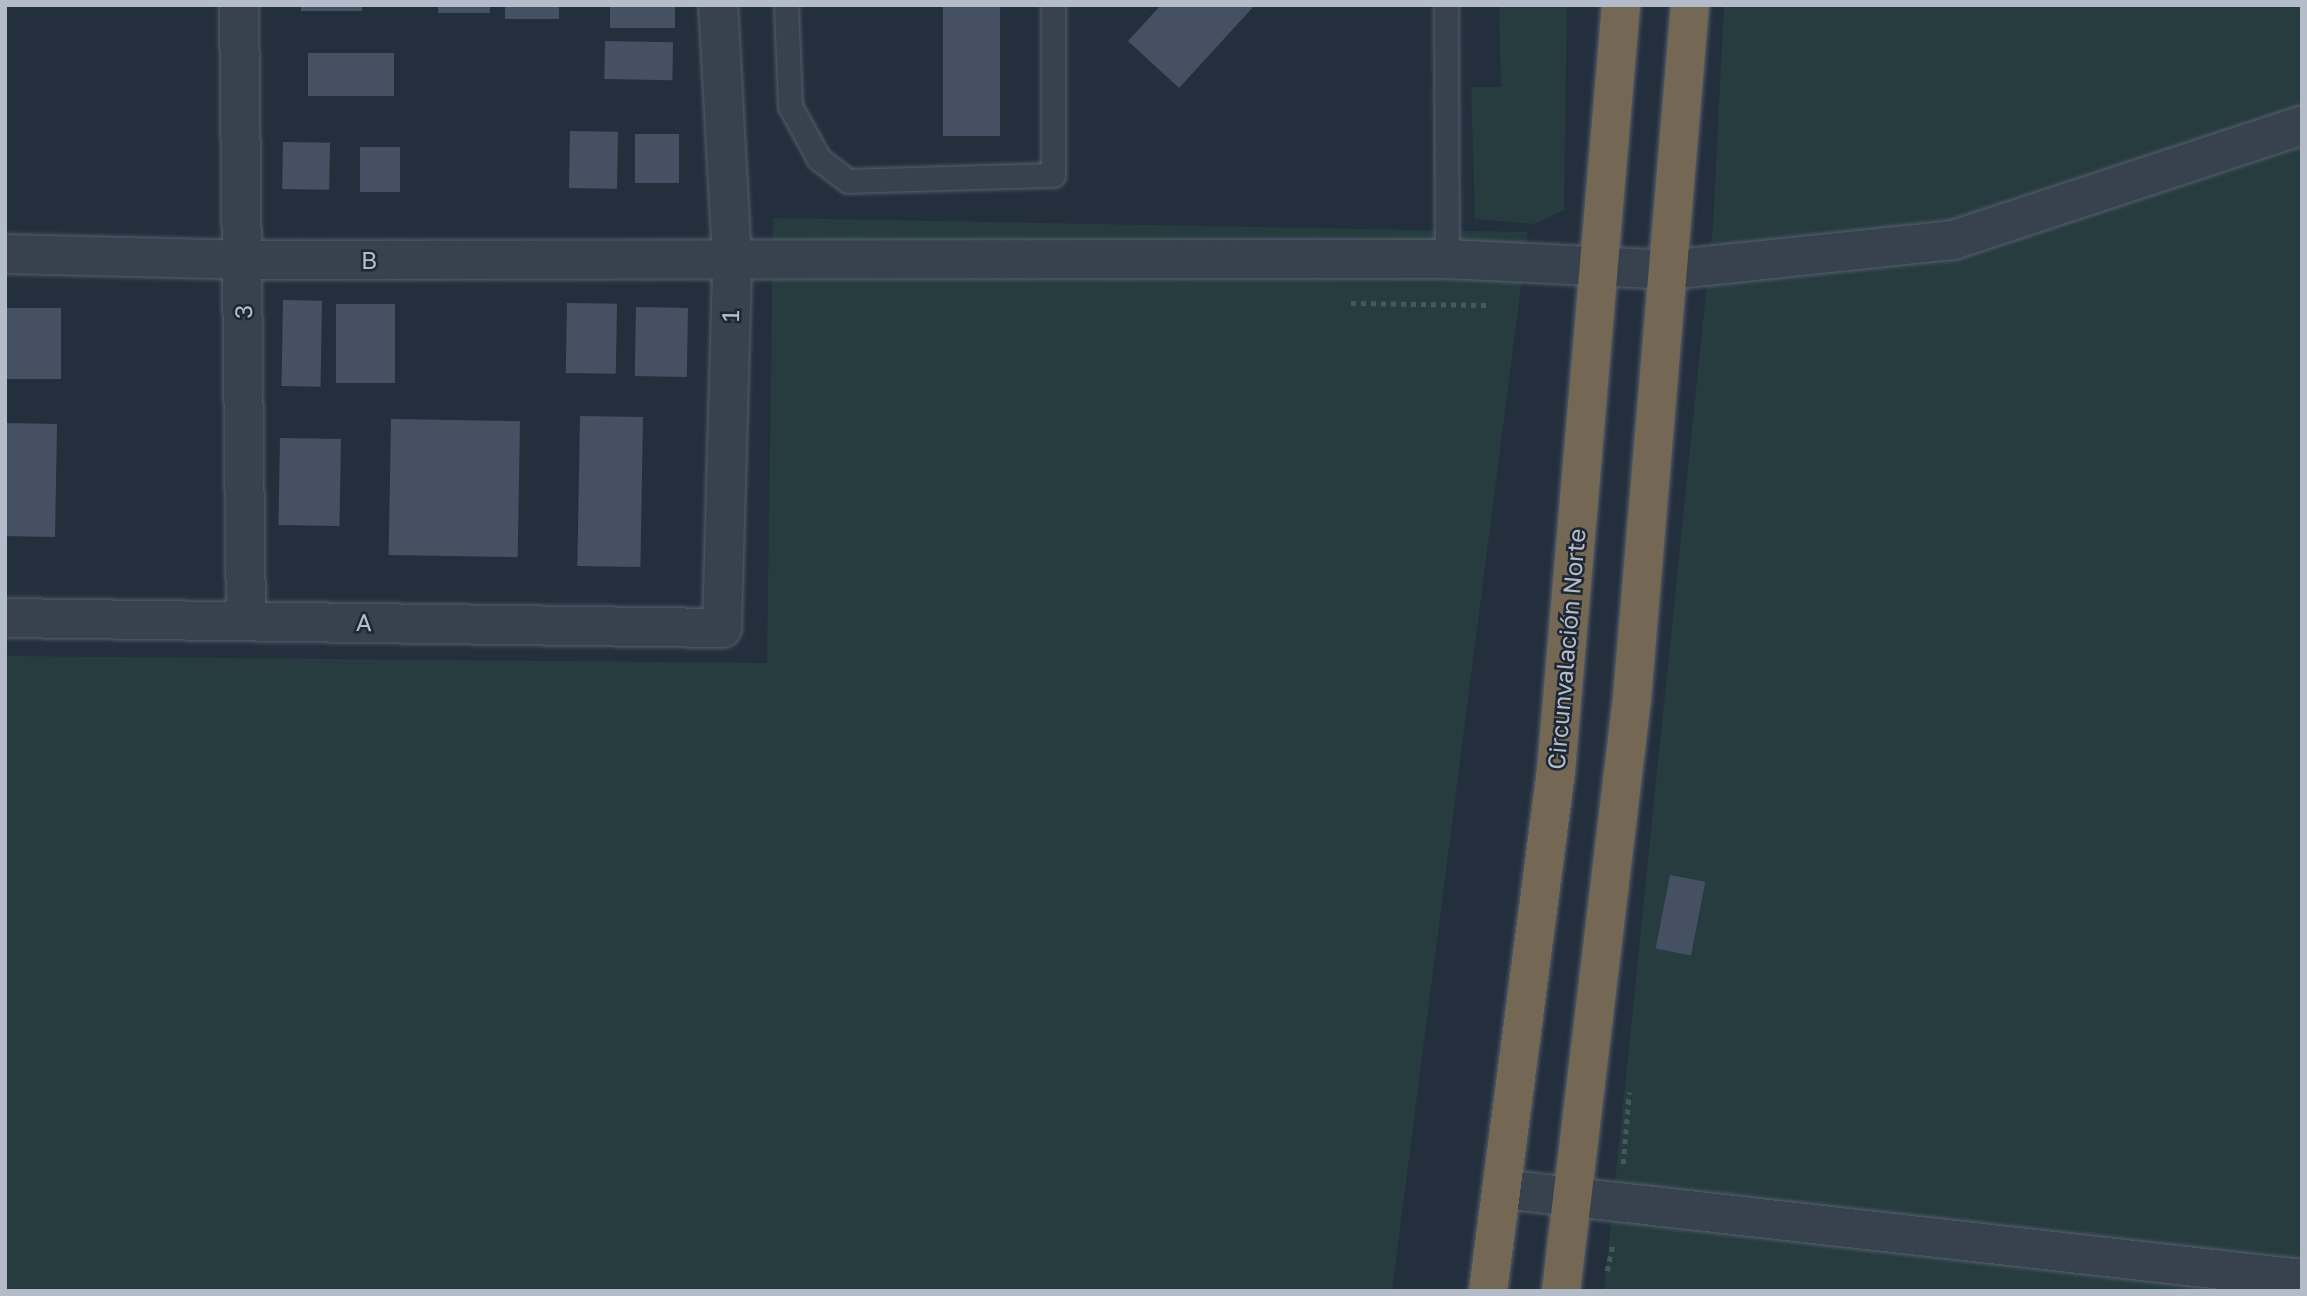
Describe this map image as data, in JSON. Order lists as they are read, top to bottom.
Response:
{
  "streets": {
    "highway": ["Circunvalación Norte"],
    "street": [
      "B",
      "3",
      "1",
      "A"
    ]
  },
  "crossings": [
    ["B", "3"],
    ["B", "1"],
    ["B", "Circunvalación Norte"],
    ["3", "A"],
    ["1", "A"]
  ]
}
